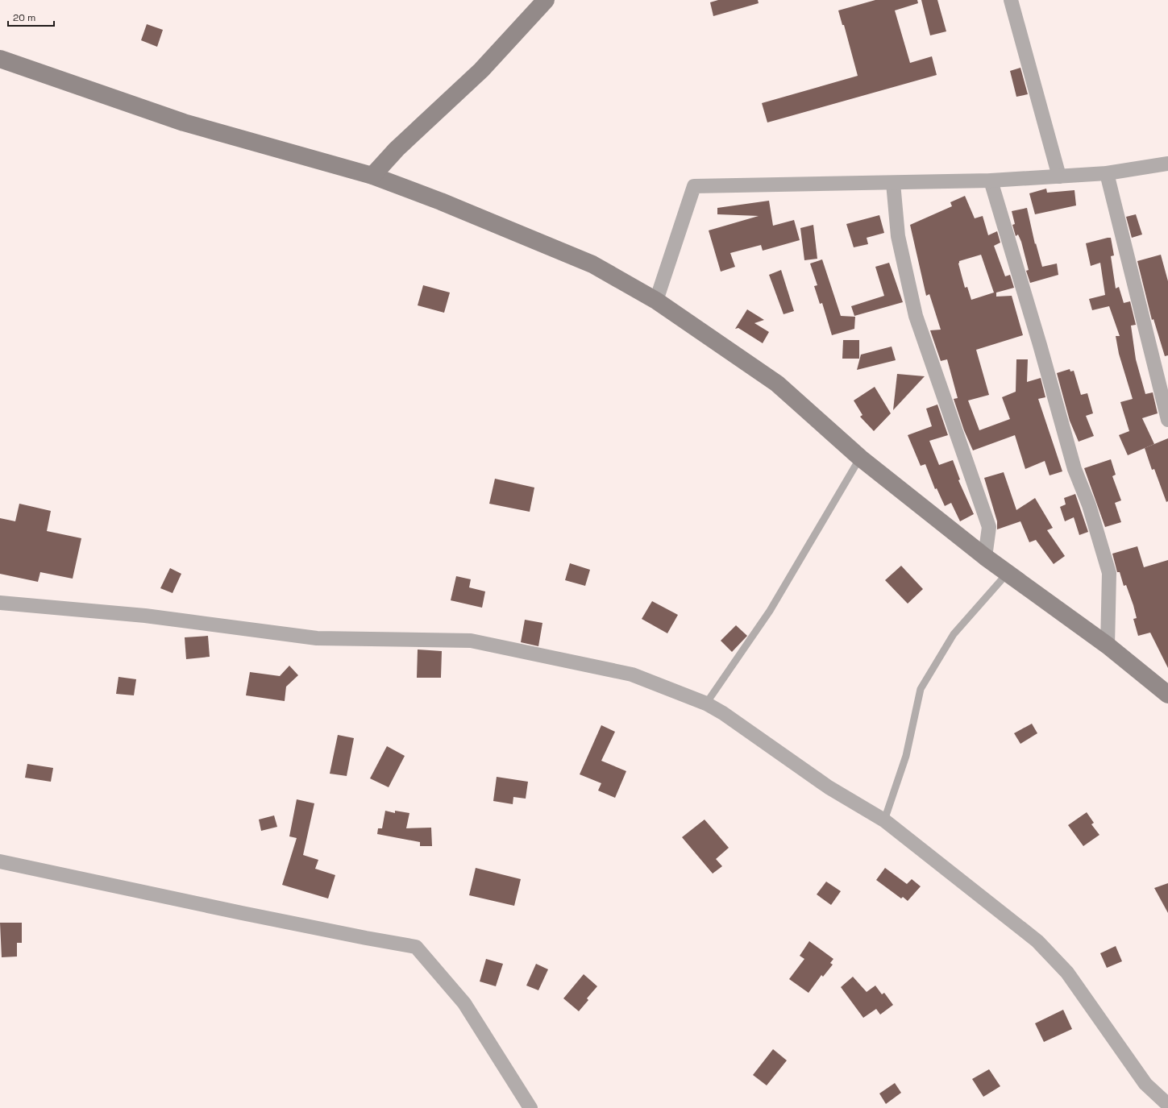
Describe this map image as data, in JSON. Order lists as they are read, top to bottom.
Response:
{
  "scale_bar": "20 m"
}
